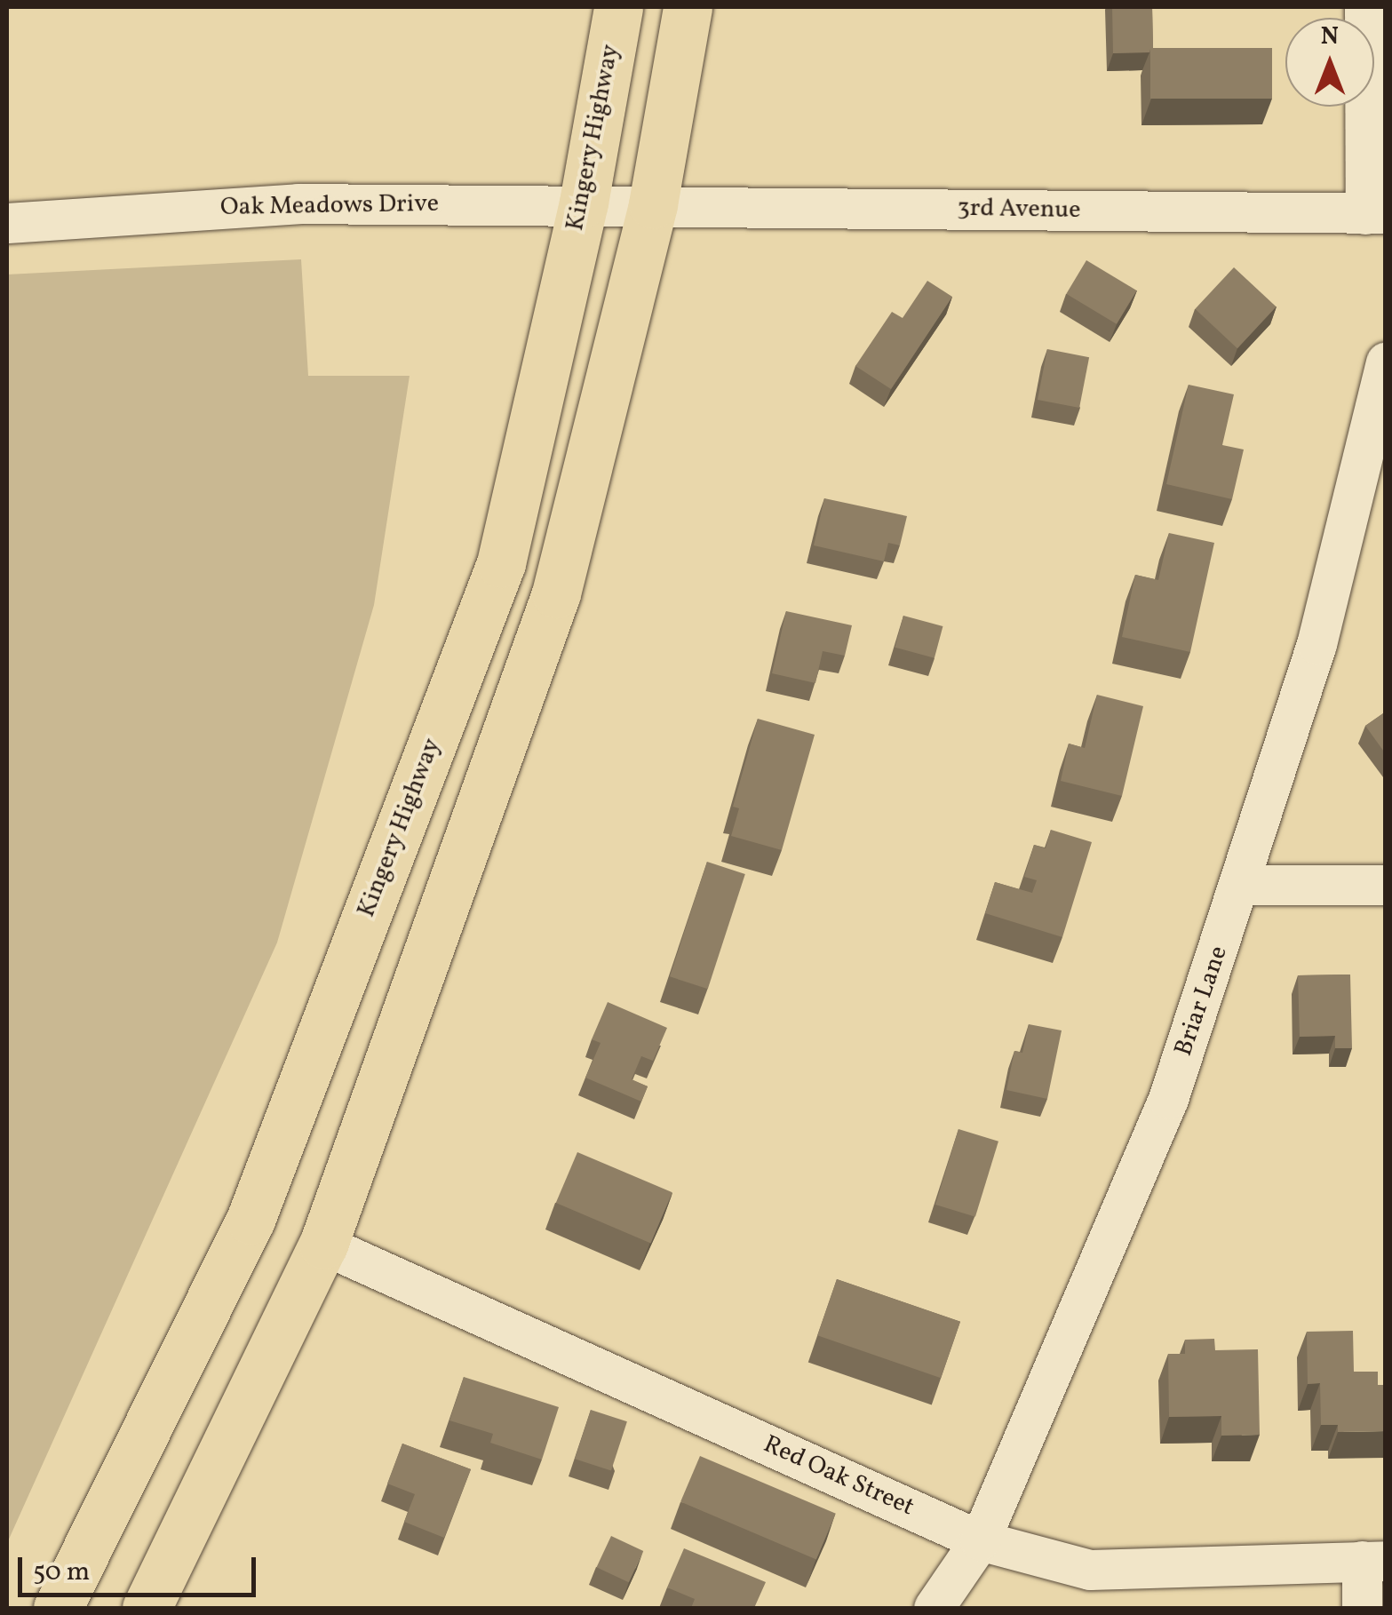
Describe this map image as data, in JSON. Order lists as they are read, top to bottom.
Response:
{
  "streets": {
    "highway": ["Kingery Highway"],
    "street": [
      "Oak Meadows Drive",
      "3rd Avenue",
      "Briar Lane",
      "Red Oak Street"
    ]
  },
  "crossings": [
    ["Kingery Highway", "Oak Meadows Drive"],
    ["Oak Meadows Drive", "3rd Avenue"],
    ["Briar Lane", "Red Oak Street"]
  ],
  "scale_bar": "50 m",
  "north": "top"
}
